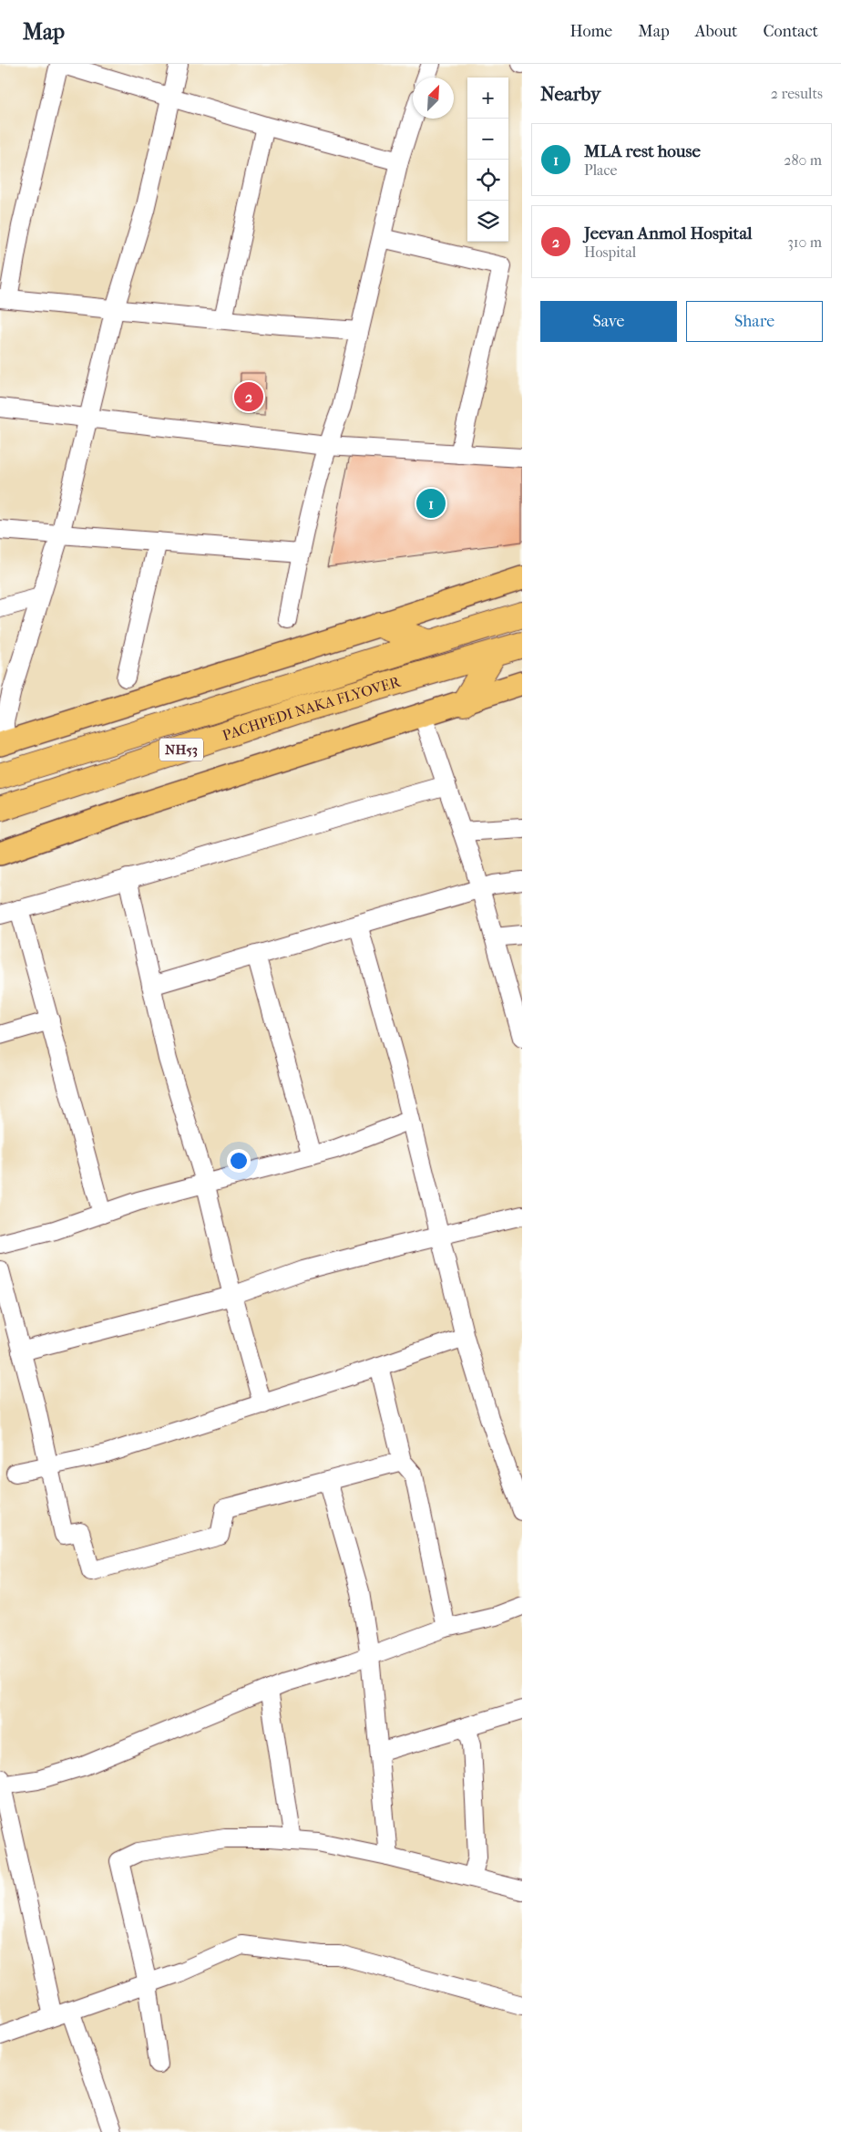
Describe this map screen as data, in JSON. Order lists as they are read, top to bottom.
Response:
{
  "streets": {
    "highway": ["PACHPEDI NAKA FLYOVER", "NH53"]
  },
  "crossings": [
    ["PACHPEDI NAKA FLYOVER", "NH53"]
  ],
  "north": "top right",
  "page": {
    "header": "Map",
    "nav": [
      "Home",
      "Map",
      "About",
      "Contact"
    ],
    "heading": ["Nearby", "2 results"],
    "map_buttons": ["+", "−"],
    "list": [
      {
        "mark": "1",
        "name": "MLA rest house",
        "note": "Place",
        "value": "280 m"
      },
      {
        "mark": "2",
        "name": "Jeevan Anmol Hospital",
        "note": "Hospital",
        "value": "310 m"
      }
    ],
    "buttons": ["Save", "Share"],
    "pins": ["2", "1"]
  }
}
